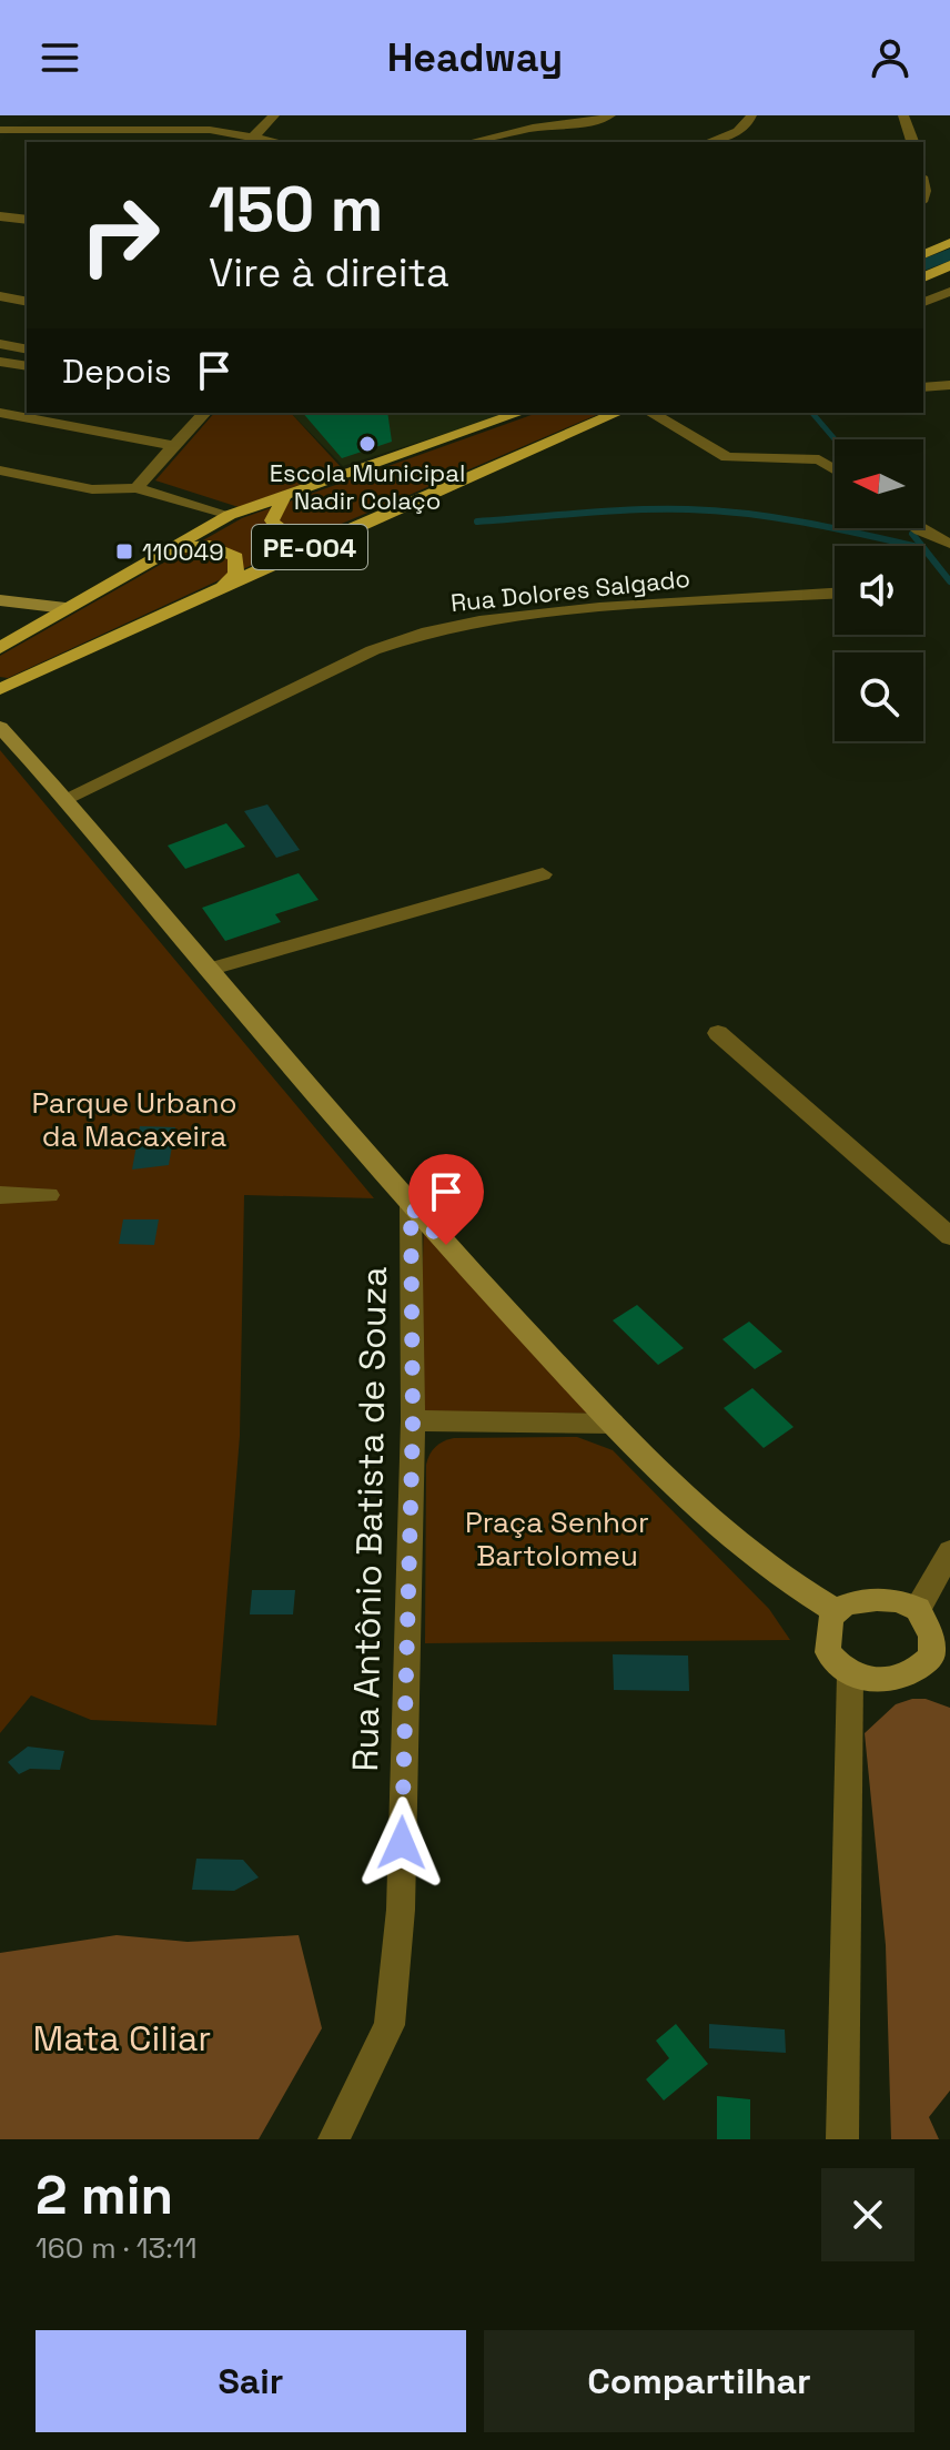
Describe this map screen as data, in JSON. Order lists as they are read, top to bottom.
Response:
{
  "streets": {
    "main road": ["PE-004"],
    "street": ["Rua Dolores Salgado", "Rua Antônio Batista de Souza"]
  },
  "parks": ["Parque Urbano da Macaxeira", "Praça Senhor Bartolomeu", "Mata Ciliar"],
  "places": {
    "other": ["Escola Municipal Nadir Colaço"],
    "transit": ["110049"]
  },
  "north": "left",
  "page": {
    "header": "Headway",
    "turn": ["150 m", "Vire à direita"],
    "then": "Depois",
    "heading": ["2 min", "160 m · 13:11"],
    "buttons": ["Sair", "Compartilhar"]
  }
}
